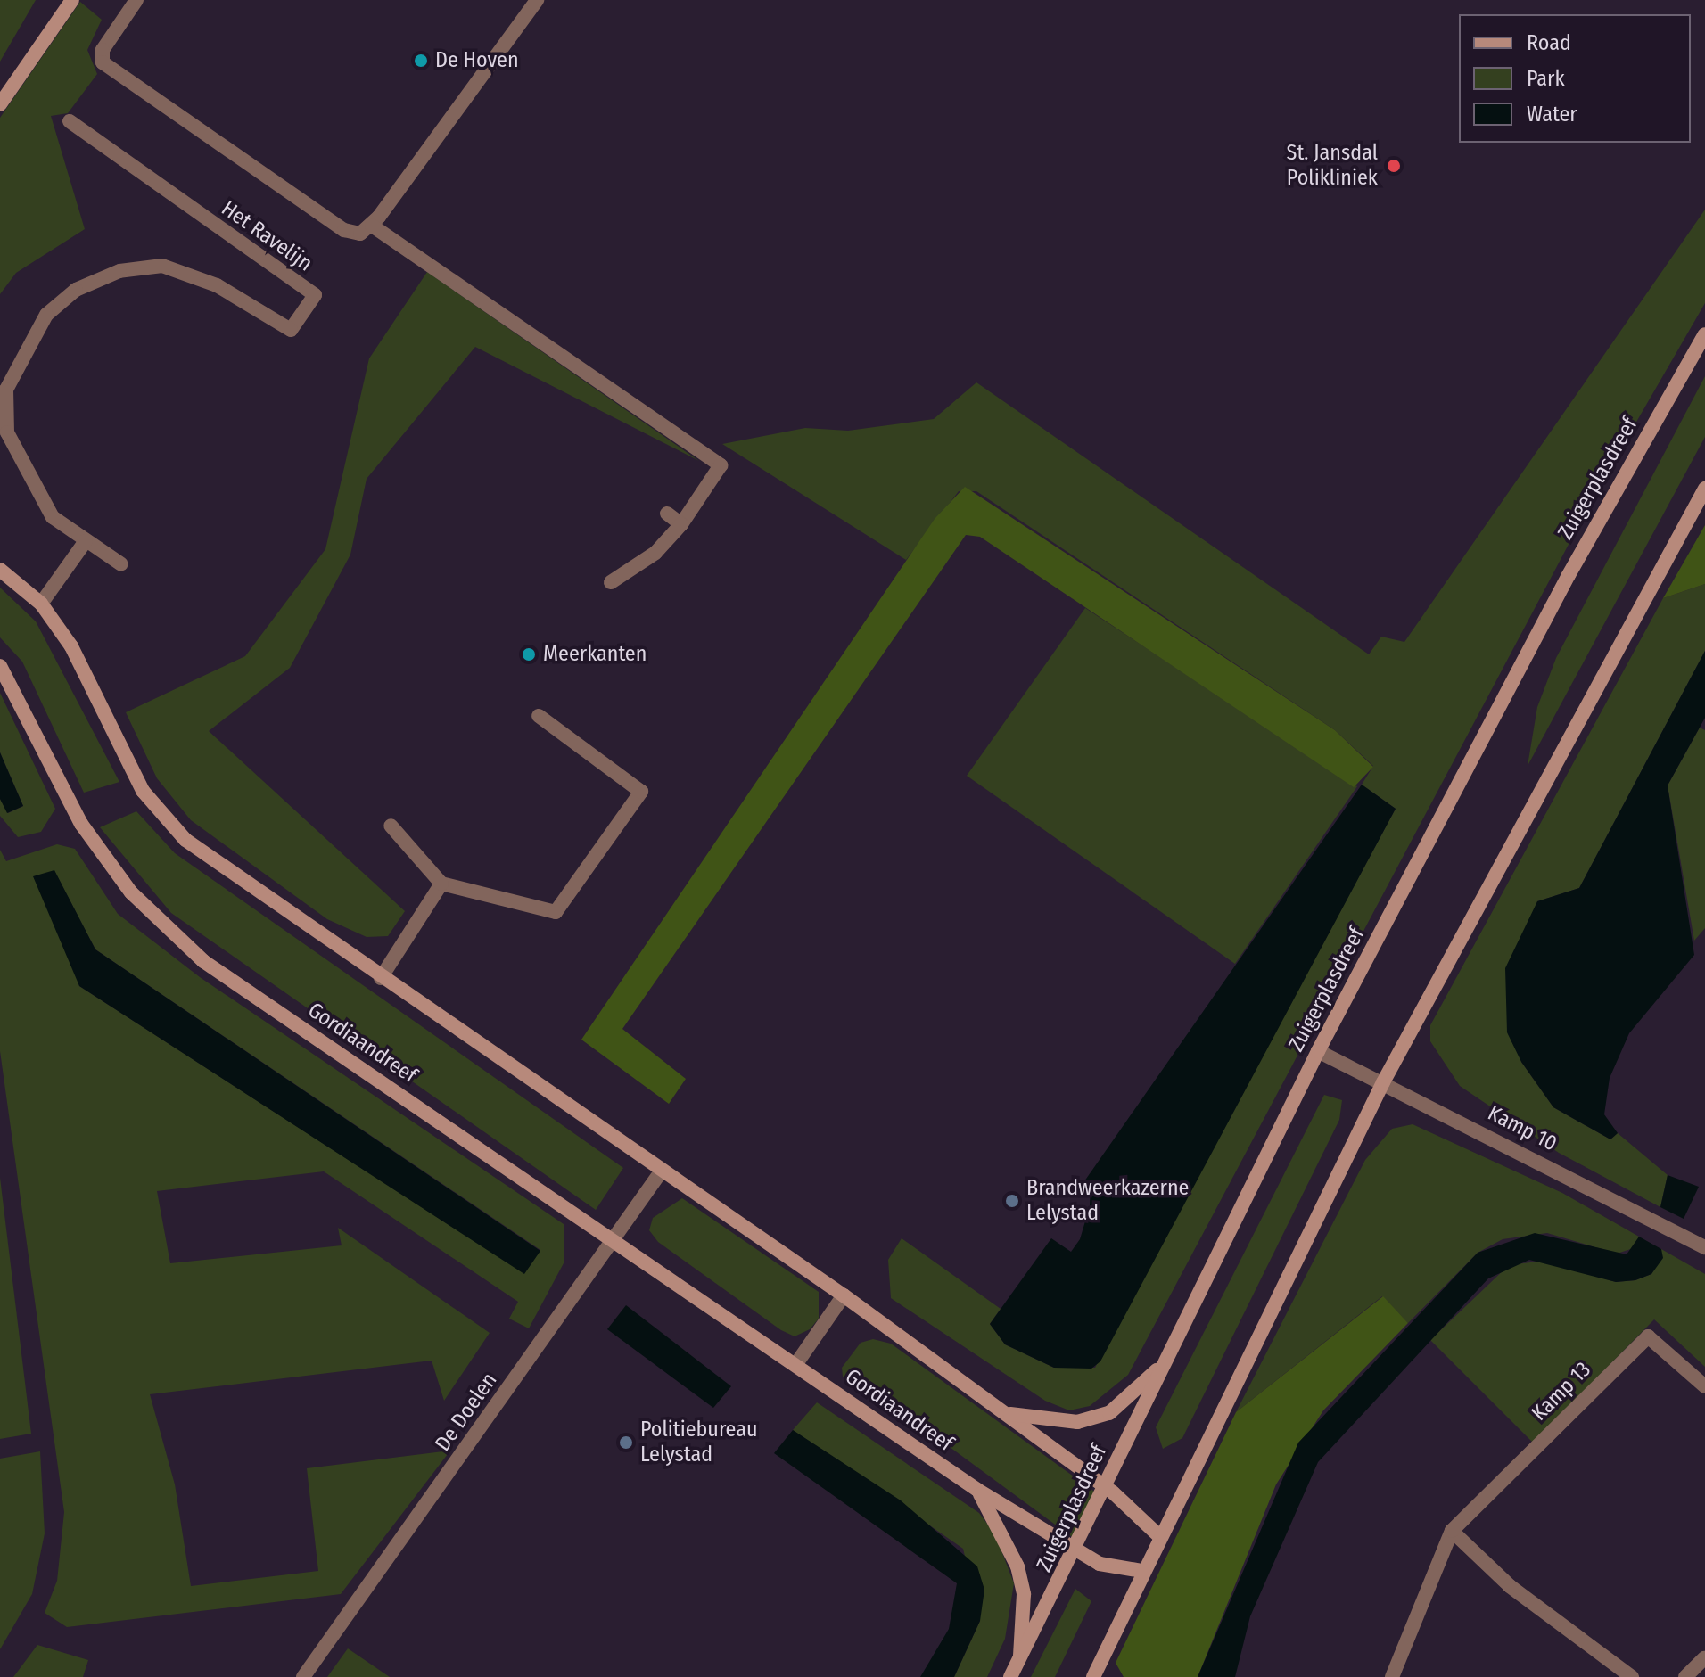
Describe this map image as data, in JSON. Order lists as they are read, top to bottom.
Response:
{
  "streets": {
    "main road": ["Zuigerplasdreef", "Gordiaandreef"],
    "street": [
      "Het Ravelijn",
      "Kamp 10",
      "Kamp 13",
      "De Doelen"
    ]
  },
  "crossings": [
    ["Zuigerplasdreef", "Gordiaandreef"],
    ["Zuigerplasdreef", "Kamp 10"],
    ["Gordiaandreef", "De Doelen"]
  ],
  "places": [
    "De Hoven",
    "St. Jansdal Polikliniek",
    "Meerkanten",
    "Brandweerkazerne Lelystad",
    "Politiebureau Lelystad"
  ],
  "legend": ["Road", "Park", "Water"]
}
